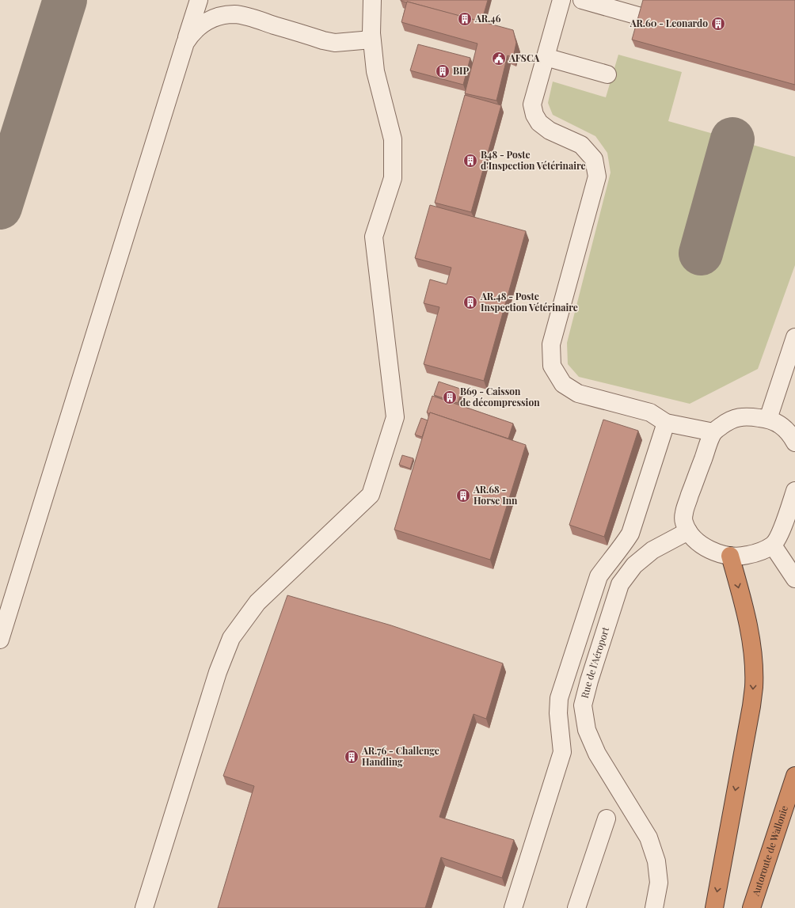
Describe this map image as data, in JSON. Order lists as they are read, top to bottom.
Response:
{
  "streets": {
    "highway": ["Autoroute de Wallonie"],
    "street": ["Rue de l'Aéroport"]
  },
  "places": {
    "building": [
      "AR.46",
      "AR.60 - Leonardo",
      "BIP",
      "B48 - Poste d'Inspection Vétérinaire",
      "AR.48 - Poste Inspection Vétérinaire",
      "B69 - Caisson de décompression",
      "AR.68 - Horse Inn",
      "AR.76 - Challenge Handling"
    ],
    "public building": ["AFSCA"]
  }
}
